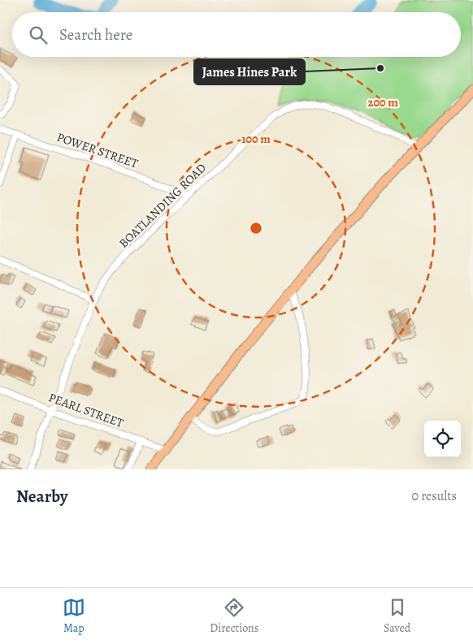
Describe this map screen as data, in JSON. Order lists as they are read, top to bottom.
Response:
{
  "streets": {
    "street": ["POWER STREET", "BOATLANDING ROAD", "PEARL STREET"]
  },
  "crossings": [
    ["POWER STREET", "BOATLANDING ROAD"],
    ["BOATLANDING ROAD", "PEARL STREET"]
  ],
  "places": ["James Hines Park"],
  "page": {
    "search": "Search here",
    "heading": ["Nearby", "0 results"],
    "nav": ["Map", "Directions", "Saved"]
  },
  "rings": ["200 m", "100 m"]
}
